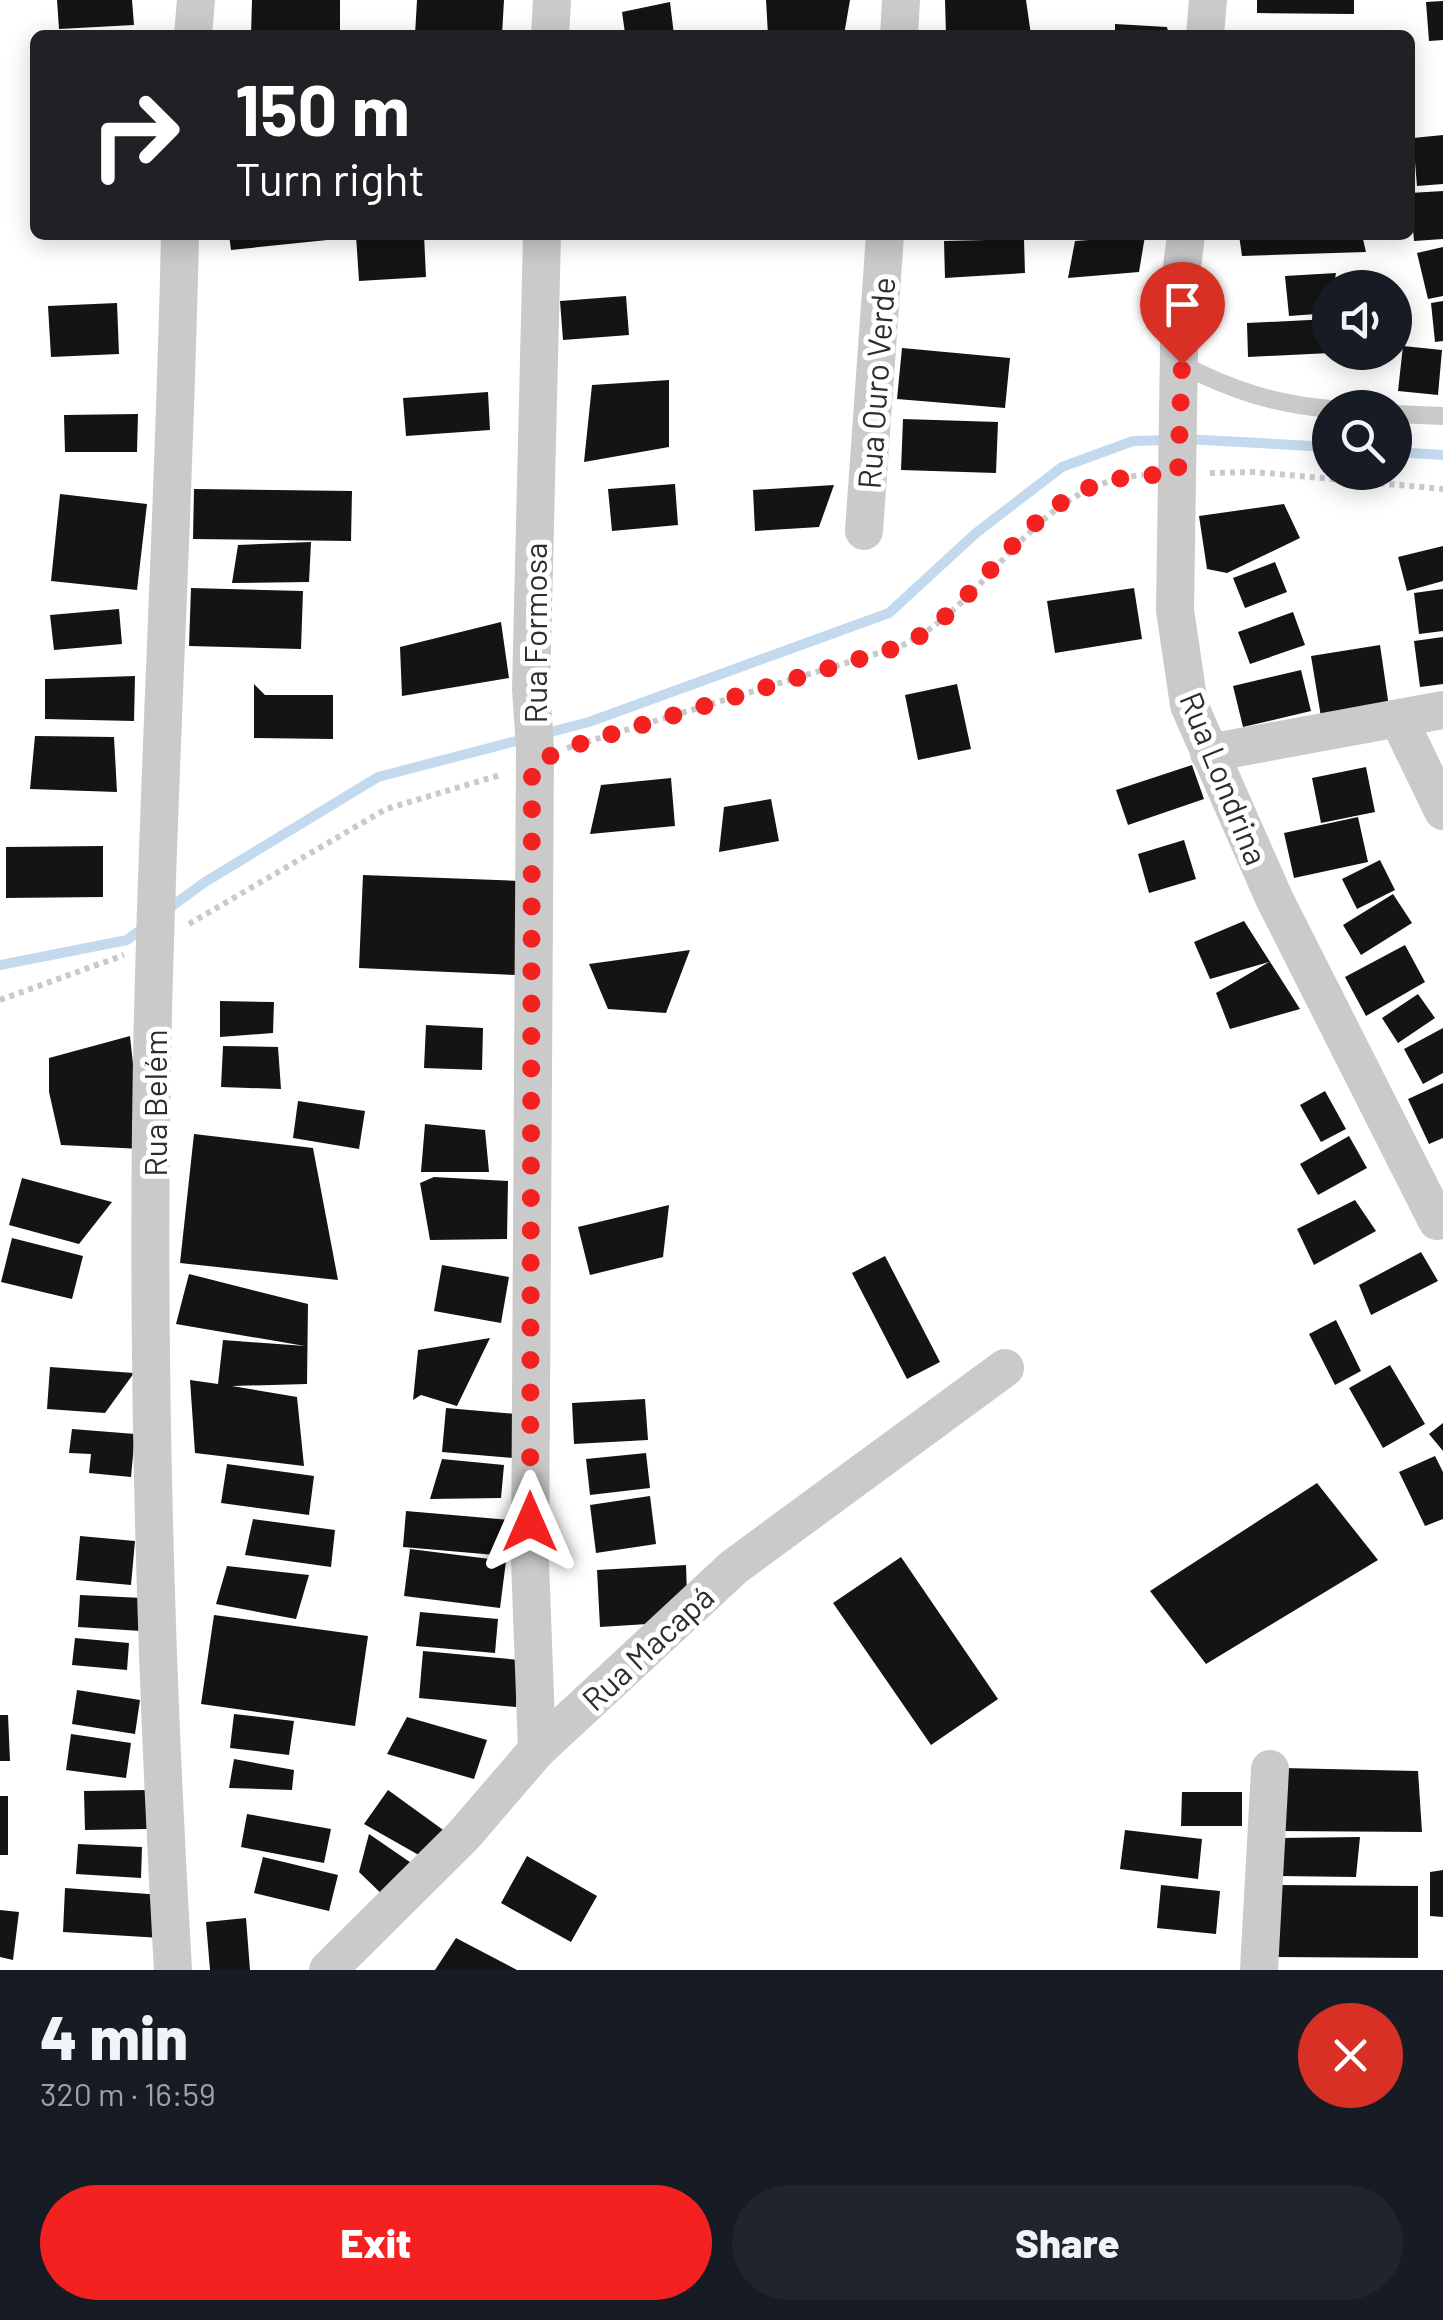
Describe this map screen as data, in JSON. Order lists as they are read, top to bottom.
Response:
{
  "streets": {
    "street": [
      "Rua Ouro Verde",
      "Rua Formosa",
      "Rua Londrina",
      "Rua Belém",
      "Rua Macapá"
    ]
  },
  "crossings": [
    ["Rua Formosa", "Rua Macapá"]
  ],
  "page": {
    "turn": ["150 m", "Turn right"],
    "heading": ["4 min", "320 m · 16:59"],
    "buttons": ["Exit", "Share"]
  }
}
